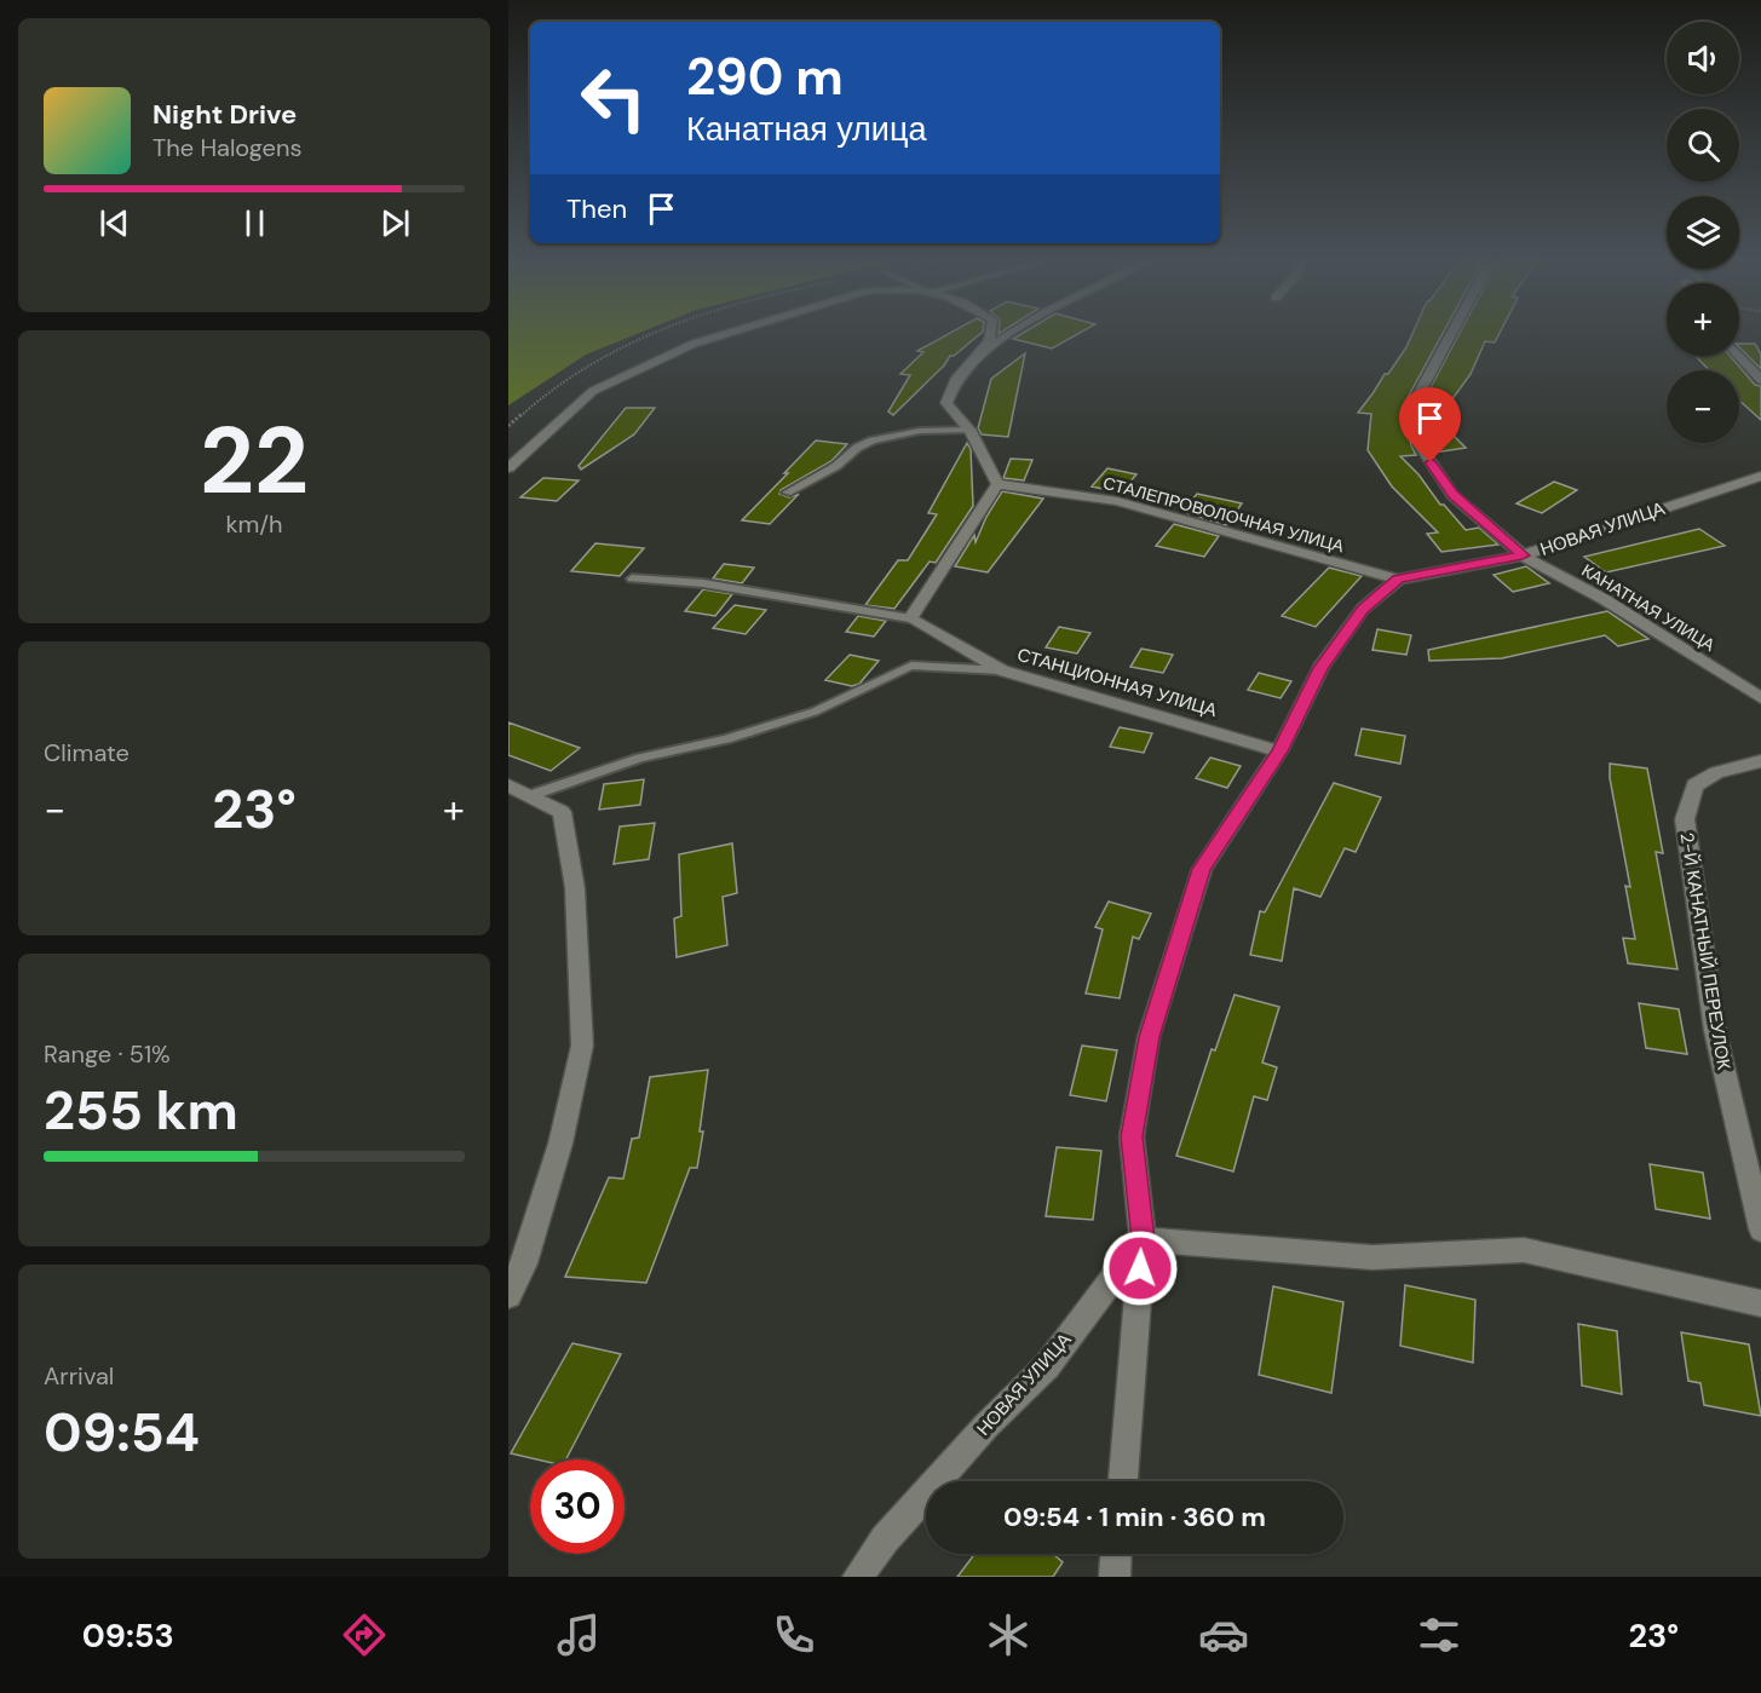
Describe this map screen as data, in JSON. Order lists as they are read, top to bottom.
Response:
{
  "streets": {
    "street": [
      "СТАЛЕПРОВОЛОЧНАЯ УЛИЦА",
      "НОВАЯ УЛИЦА",
      "КАНАТНАЯ УЛИЦА",
      "СТАНЦИОННАЯ УЛИЦА",
      "2-Й КАНАТНЫЙ ПЕРЕУЛОК"
    ]
  },
  "crossings": [
    ["СТАЛЕПРОВОЛОЧНАЯ УЛИЦА", "НОВАЯ УЛИЦА"],
    ["НОВАЯ УЛИЦА", "КАНАТНАЯ УЛИЦА"],
    ["НОВАЯ УЛИЦА", "СТАНЦИОННАЯ УЛИЦА"]
  ],
  "page": {
    "map_buttons": ["+", "−"],
    "turn": ["290 m", "Канатная улица"],
    "song": ["Night Drive", "The Halogens"],
    "then": "Then",
    "tile": [
      ["22", "km/h"],
      "Climate",
      ["Range · 51%", "255 km"],
      ["Arrival", "09:54"]
    ],
    "heat": ["−", "23°", "+"],
    "limit": "30",
    "trip": "09:54 · 1 min · 360 m",
    "tabs": ["09:53", "23°"]
  }
}
